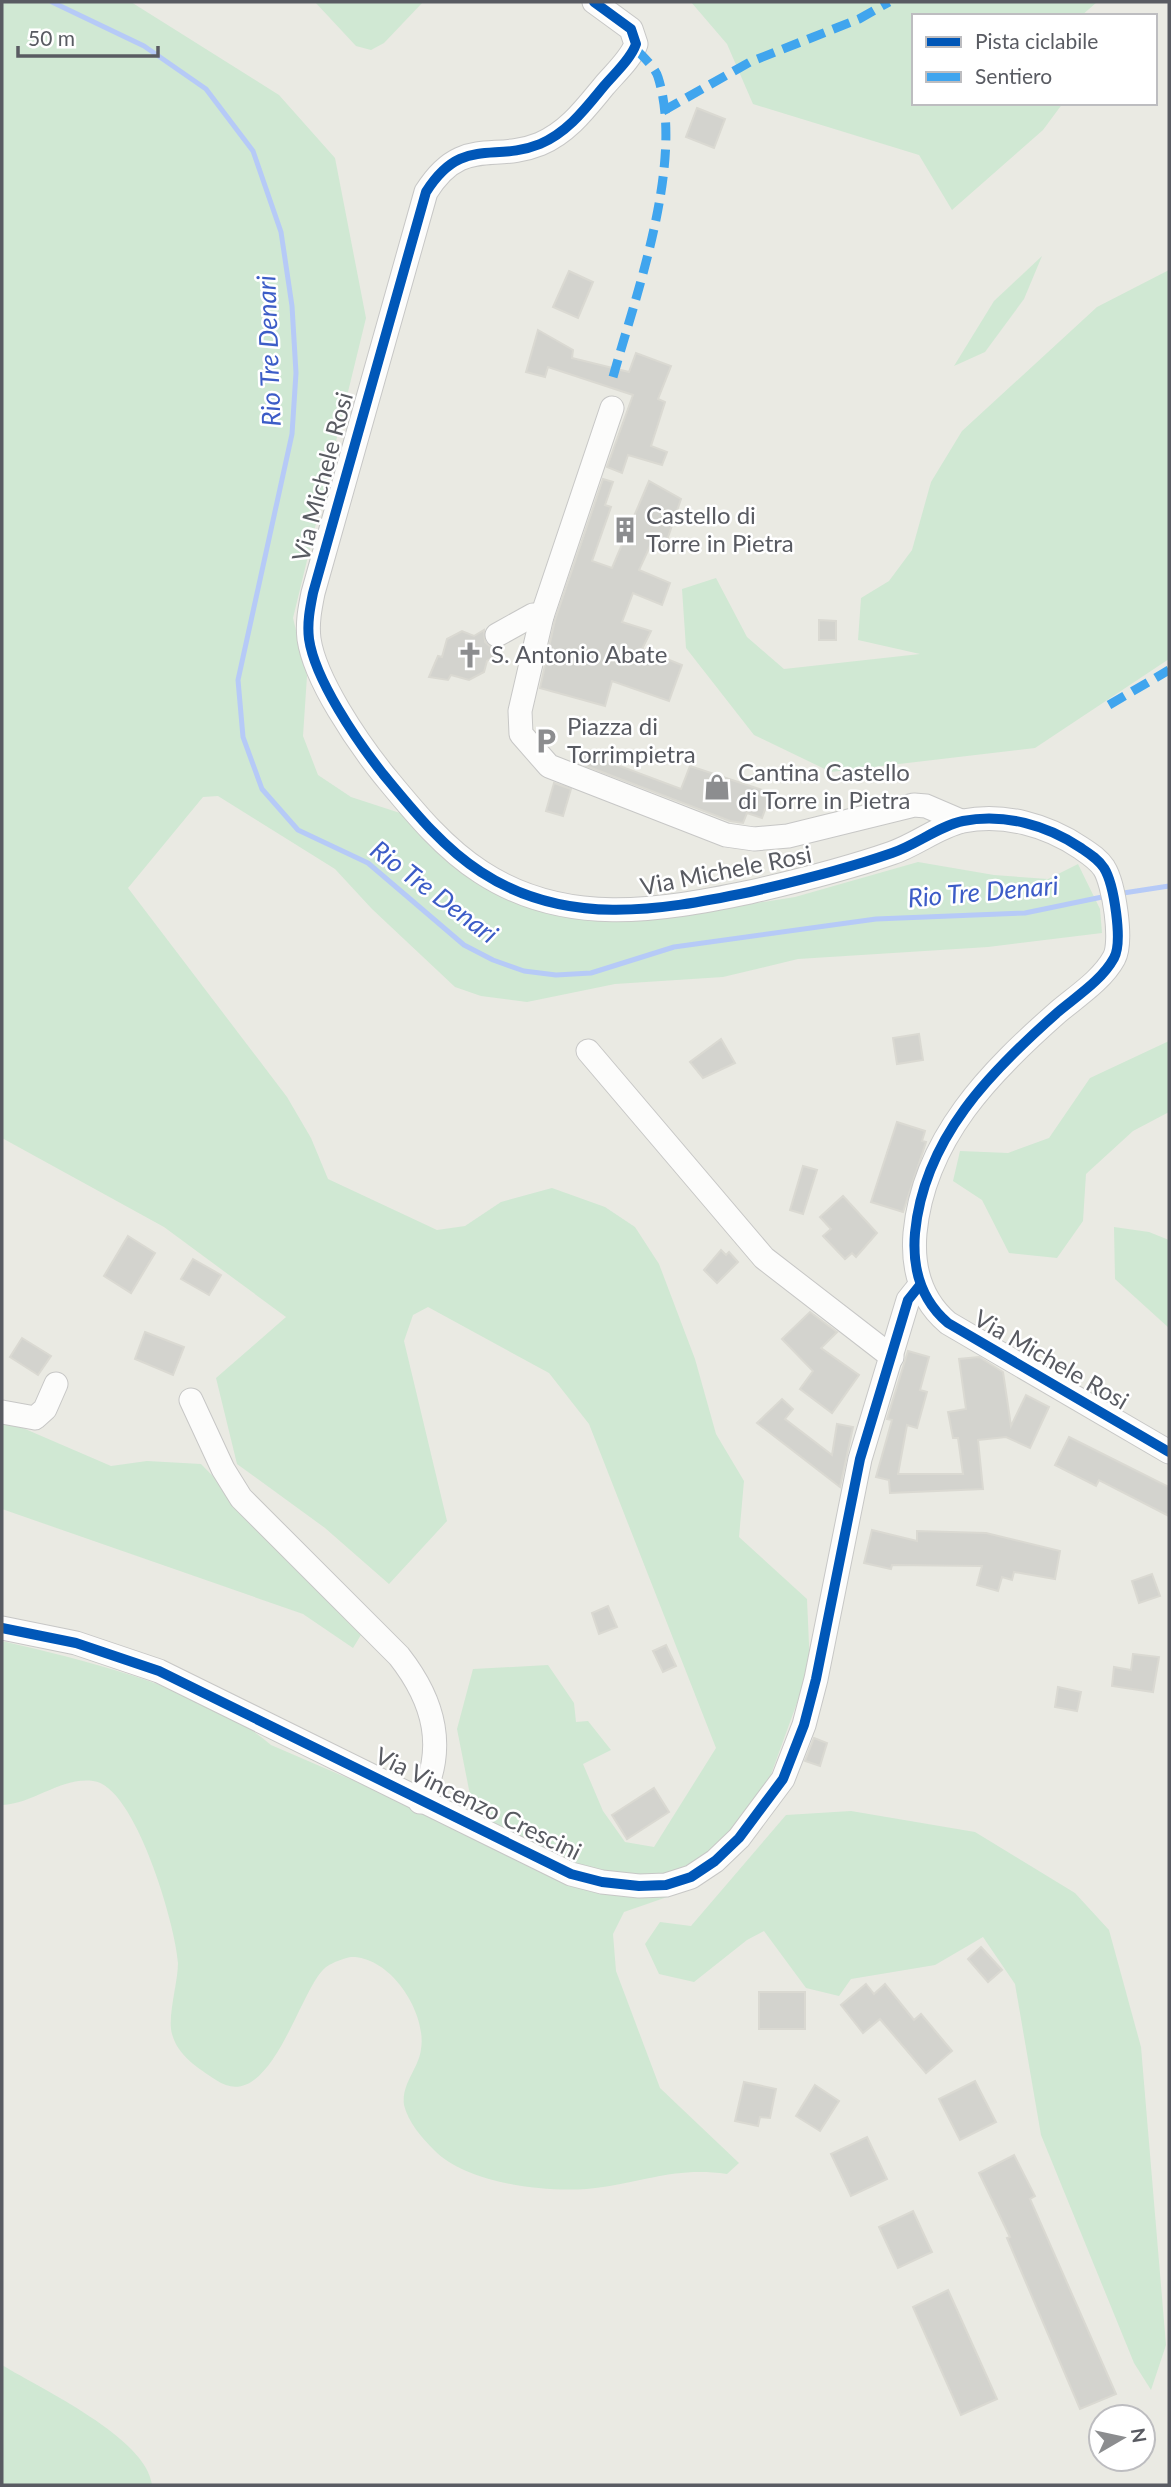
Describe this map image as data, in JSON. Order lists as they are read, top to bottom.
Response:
{
  "streets": {
    "street": ["Via Michele Rosi", "Via Vincenzo Crescini"]
  },
  "crossings": [
    ["Via Michele Rosi", "Via Vincenzo Crescini"]
  ],
  "water": ["Rio Tre Denari"],
  "places": {
    "building": ["Castello di Torre in Pietra"],
    "church": ["S. Antonio Abate"],
    "parking": ["Piazza di Torrimpietra"],
    "shop": ["Cantina Castello di Torre in Pietra"]
  },
  "legend": ["Pista ciclabile", "Sentiero"],
  "scale_bar": "50 m",
  "north": "right"
}
